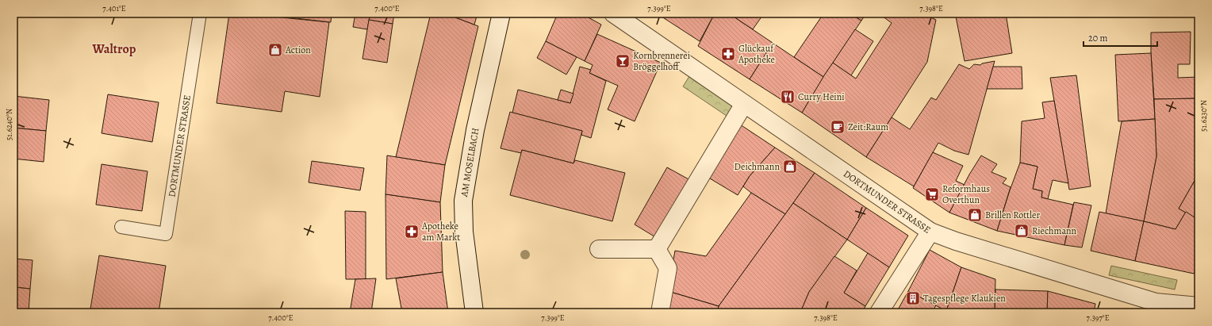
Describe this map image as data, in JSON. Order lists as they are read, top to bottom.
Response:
{
  "streets": {
    "street": ["DORTMUNDER STRASSE", "AM MOSELBACH"]
  },
  "districts": ["Waltrop"],
  "places": {
    "shop": [
      "Action",
      "Deichmann",
      "Brillen Rottler",
      "Riechmann"
    ],
    "pharmacy": ["Glückauf Apotheke", "Apotheke am Markt"],
    "bar": ["Kornbrennerei Bröggelhoff"],
    "restaurant": ["Curry Heini"],
    "cafe": ["Zeit:Raum"],
    "supermarket": ["Reformhaus Overthun"],
    "building": ["Tagespflege Klaukien"]
  },
  "scale_bar": "20 m",
  "coordinates": [
    "7.401°E",
    "7.400°E",
    "7.399°E",
    "7.398°E",
    "51.6230°N",
    "51.6240°N",
    "7.397°E"
  ]
}
